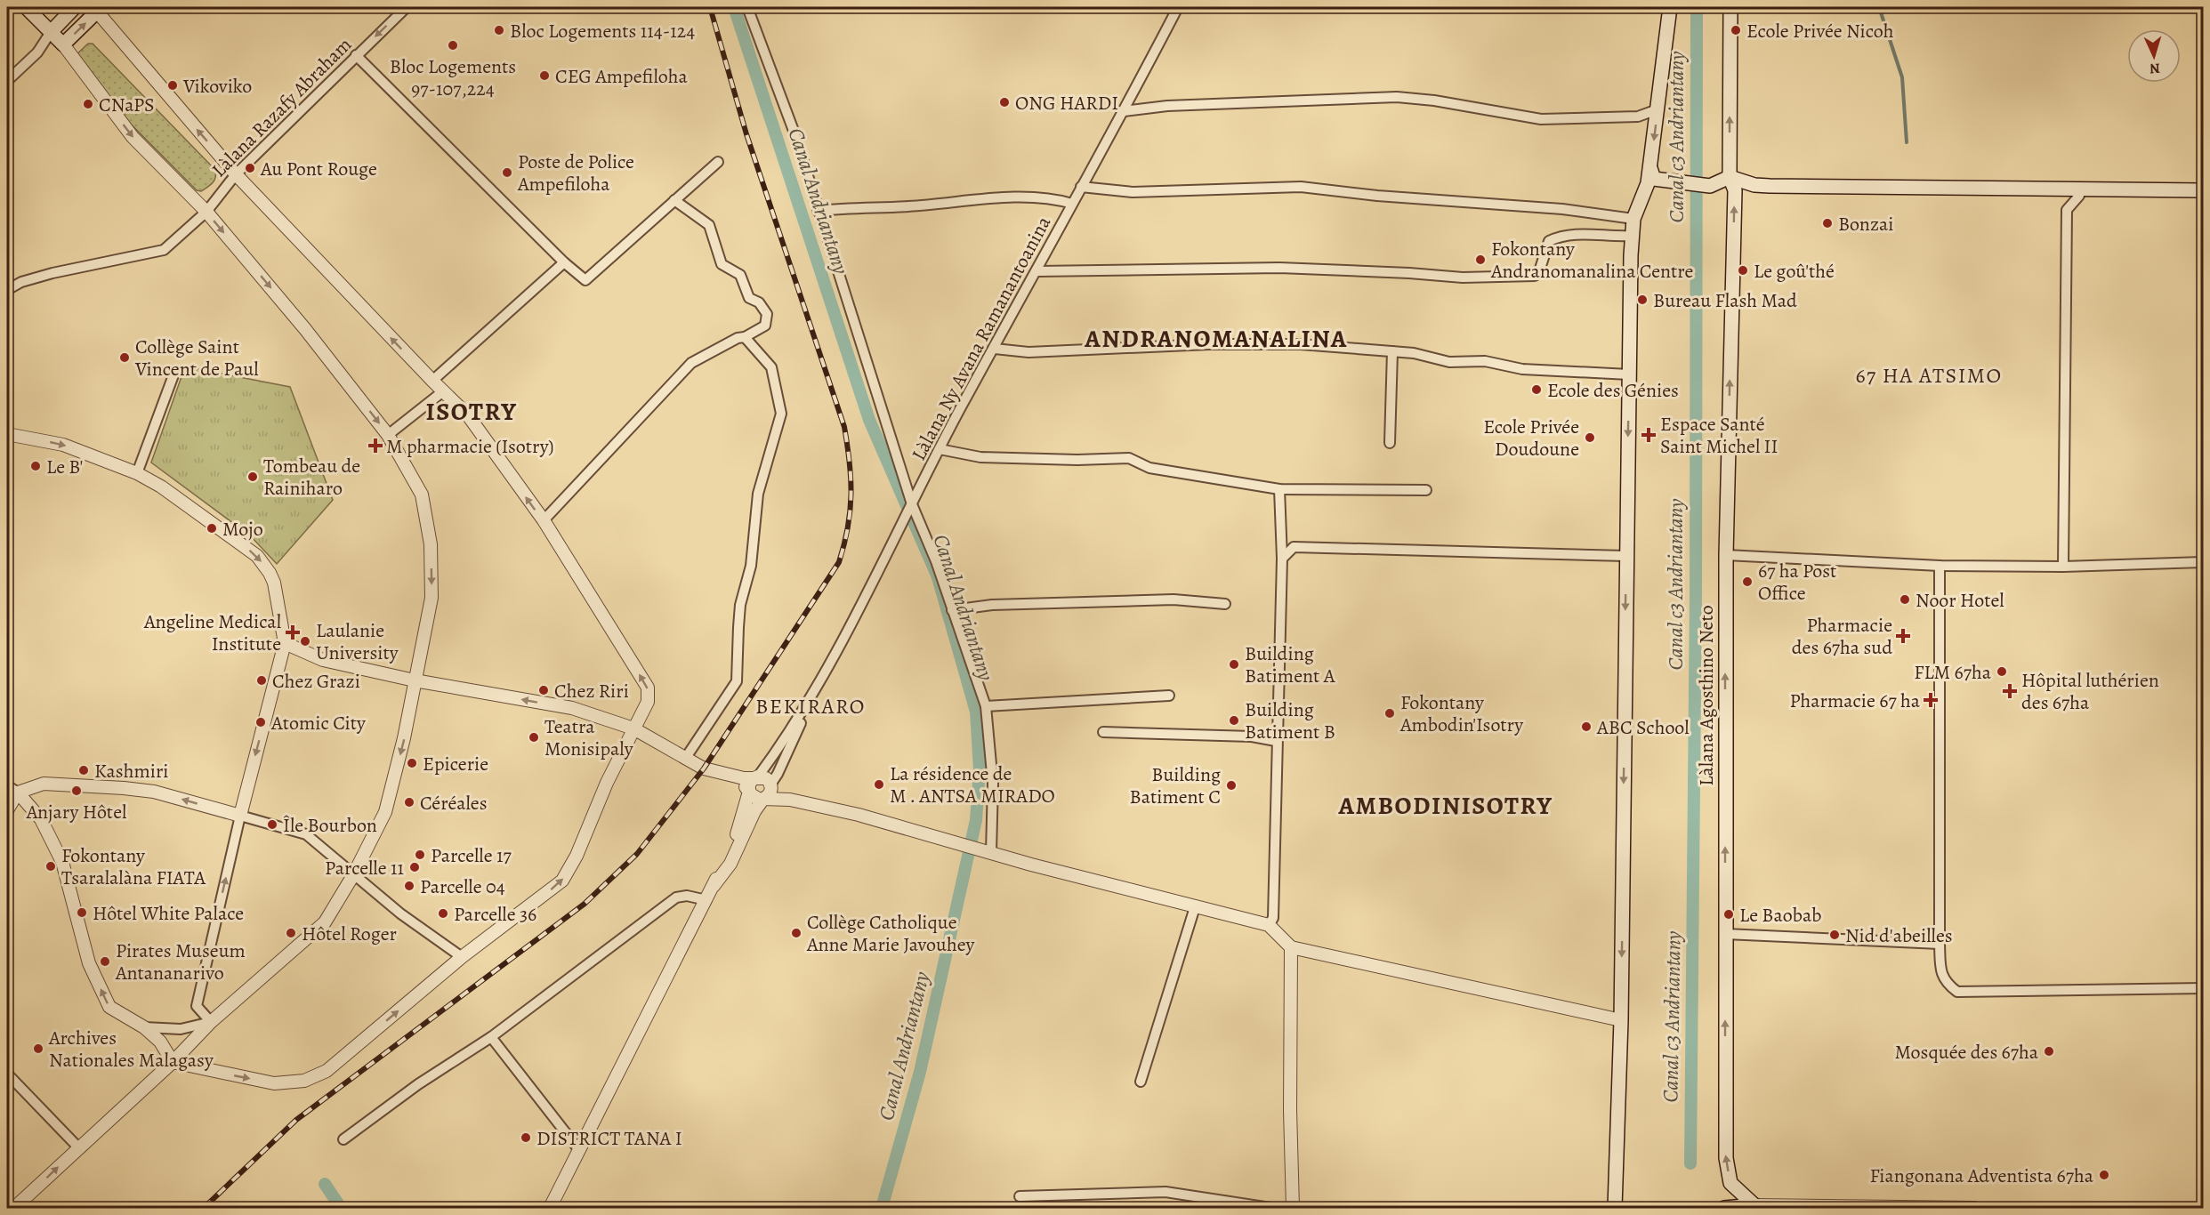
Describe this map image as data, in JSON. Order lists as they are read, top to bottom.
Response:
{
  "streets": {
    "main road": ["Làlana Agosthino Neto"],
    "street": ["Làlana Razafy Abraham", "Làlana Ny Avana Ramanantoanina"]
  },
  "districts": [
    "ANDRANOMANALINA",
    "67 HA ATSIMO",
    "ISOTRY",
    "BEKIRARO",
    "AMBODINISOTRY"
  ],
  "water": ["Canal c3 Andriantany", "Canal Andriantany"],
  "places": {
    "other": [
      "Bloc Logements 114-124",
      "Ecole Privée Nicoh",
      "Bloc Logements 97-107,224",
      "CEG Ampefiloha",
      "Vikoviko",
      "ONG HARDI",
      "CNaPS",
      "Au Pont Rouge",
      "Poste de Police Ampefiloha",
      "Bonzai",
      "Fokontany Andranomanalina Centre",
      "Le goû'thé",
      "Bureau Flash Mad",
      "Collège Saint Vincent de Paul",
      "Ecole des Génies",
      "Ecole Privée Doudoune",
      "Le B'",
      "Tombeau de Rainiharo",
      "Mojo",
      "67 ha Post Office",
      "Noor Hotel",
      "Laulanie University",
      "Building Batiment A",
      "FLM 67ha",
      "Chez Grazi",
      "Chez Riri",
      "Fokontany Ambodin'Isotry",
      "Building Batiment B",
      "Atomic City",
      "ABC School",
      "Teatra Monisipaly",
      "Epicerie",
      "Kashmiri",
      "La résidence de M . ANTSA MIRADO",
      "Building Batiment C",
      "Anjary Hôtel",
      "Céréales",
      "Île Bourbon",
      "Parcelle 17",
      "Fokontany Tsaralalàna FIATA",
      "Parcelle 11",
      "Parcelle 04",
      "Hôtel White Palace",
      "Parcelle 36",
      "Le Baobab",
      "Hôtel Roger",
      "Collège Catholique Anne Marie Javouhey",
      "Nid d'abeilles",
      "Pirates Museum Antananarivo",
      "Archives Nationales Malagasy",
      "Mosquée des 67ha",
      "DISTRICT TANA I",
      "Fiangonana Adventista 67ha"
    ],
    "health": [
      "Espace Santé Saint Michel II",
      "M pharmacie (Isotry)",
      "Angeline Medical Institute",
      "Pharmacie des 67ha sud",
      "Hôpital luthérien des 67ha",
      "Pharmacie 67 ha"
    ]
  },
  "north": "bottom"
}
